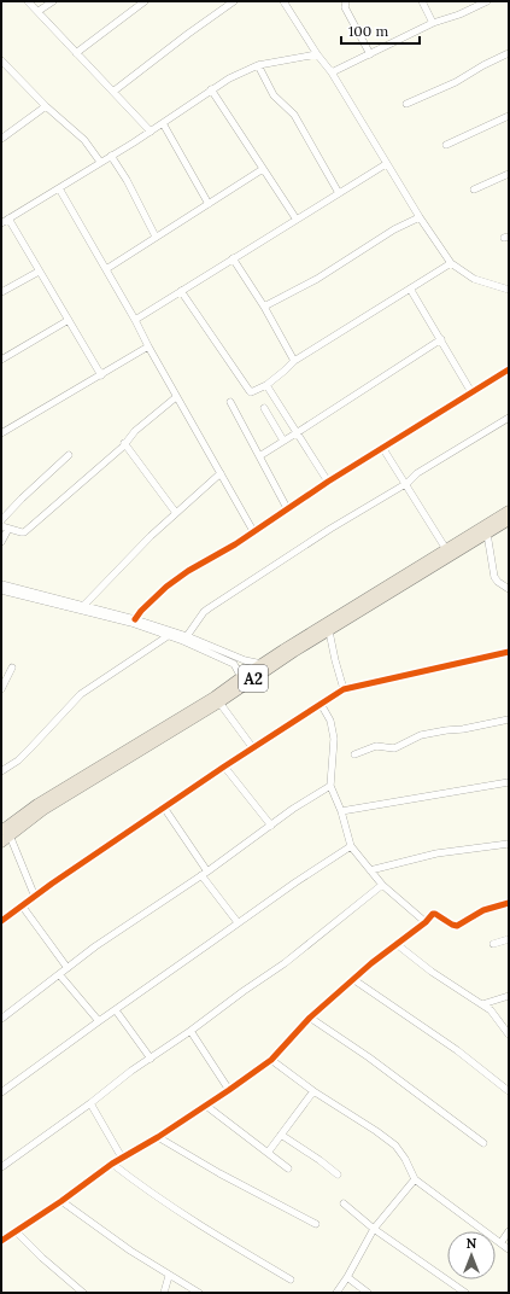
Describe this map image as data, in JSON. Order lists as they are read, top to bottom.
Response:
{
  "streets": {
    "highway": ["A2"]
  },
  "scale_bar": "100 m",
  "north": "top"
}
